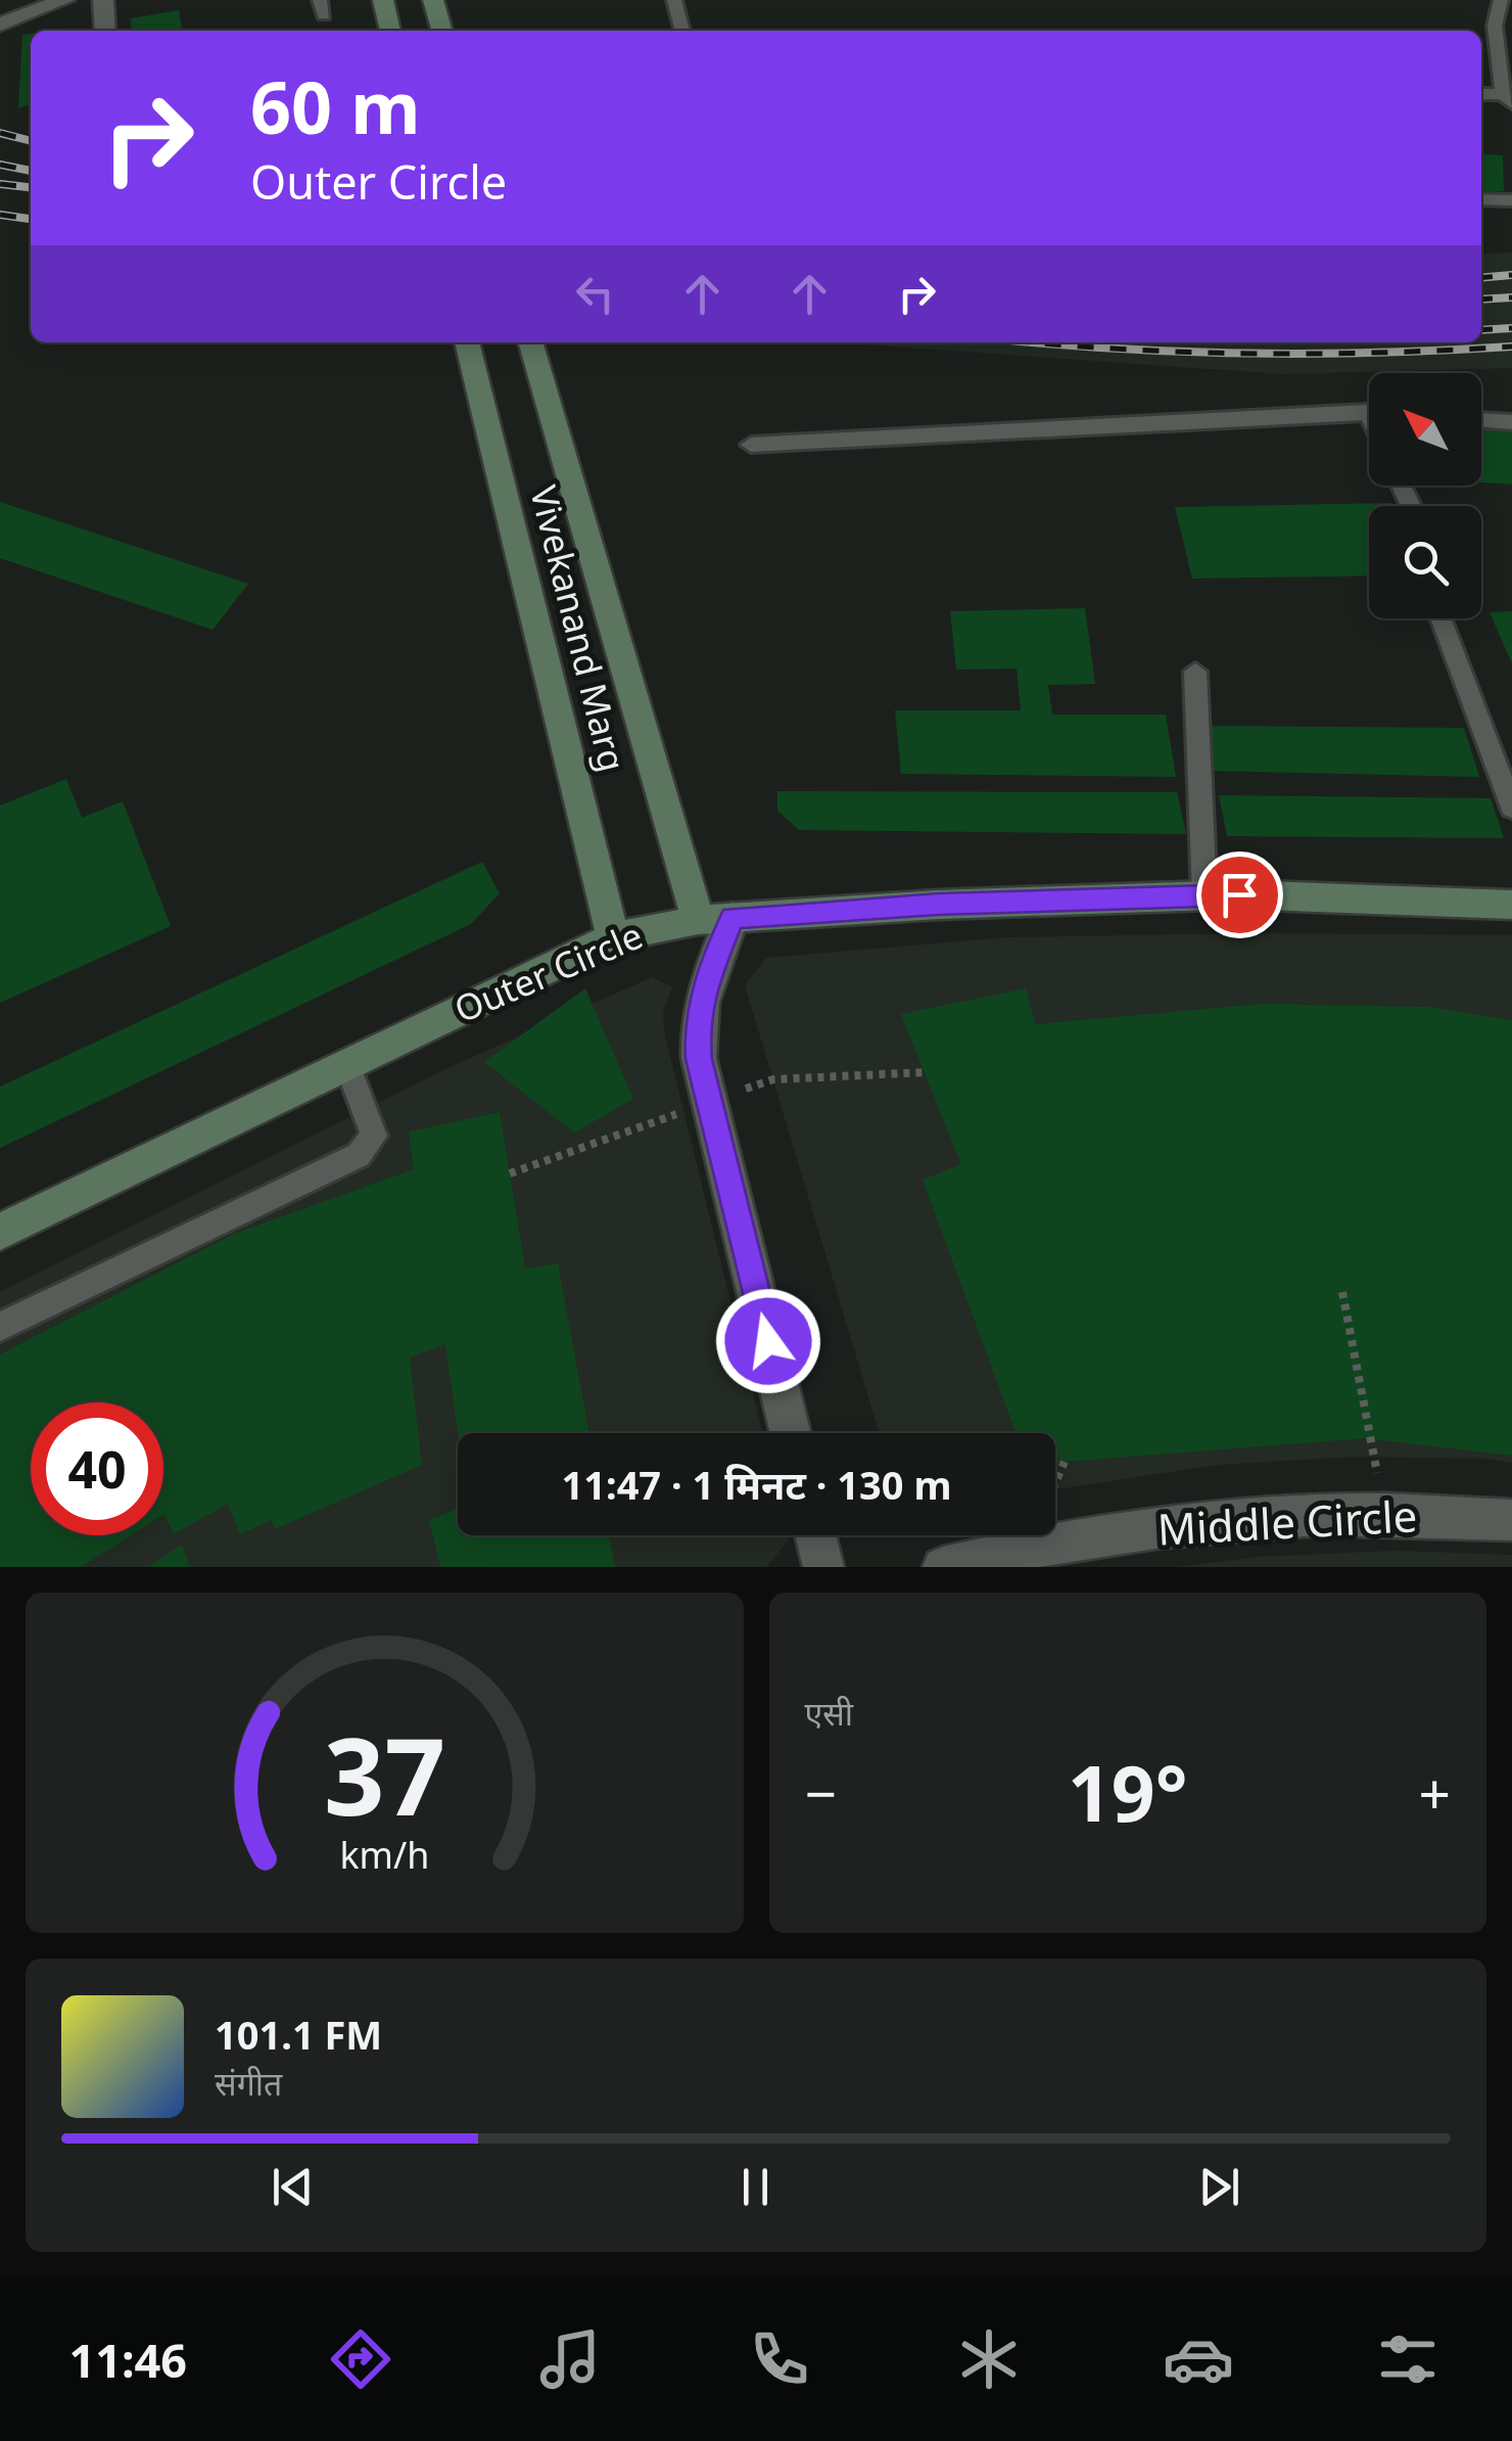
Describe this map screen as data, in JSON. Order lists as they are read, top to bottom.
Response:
{
  "streets": {
    "main road": ["Vivekanand Marg", "Outer Circle"],
    "street": ["Middle Circle"]
  },
  "crossings": [
    ["Vivekanand Marg", "Outer Circle"]
  ],
  "north": "top left",
  "page": {
    "turn": ["60 m", "Outer Circle"],
    "limit": "40",
    "trip": "11:47 · 1 मिनट · 130 m",
    "tile": "एसी",
    "heat": ["−", "19°", "+"],
    "song": ["101.1 FM", "संगीत"],
    "tabs": "11:46",
    "gauge": ["37", "km/h"]
  }
}
